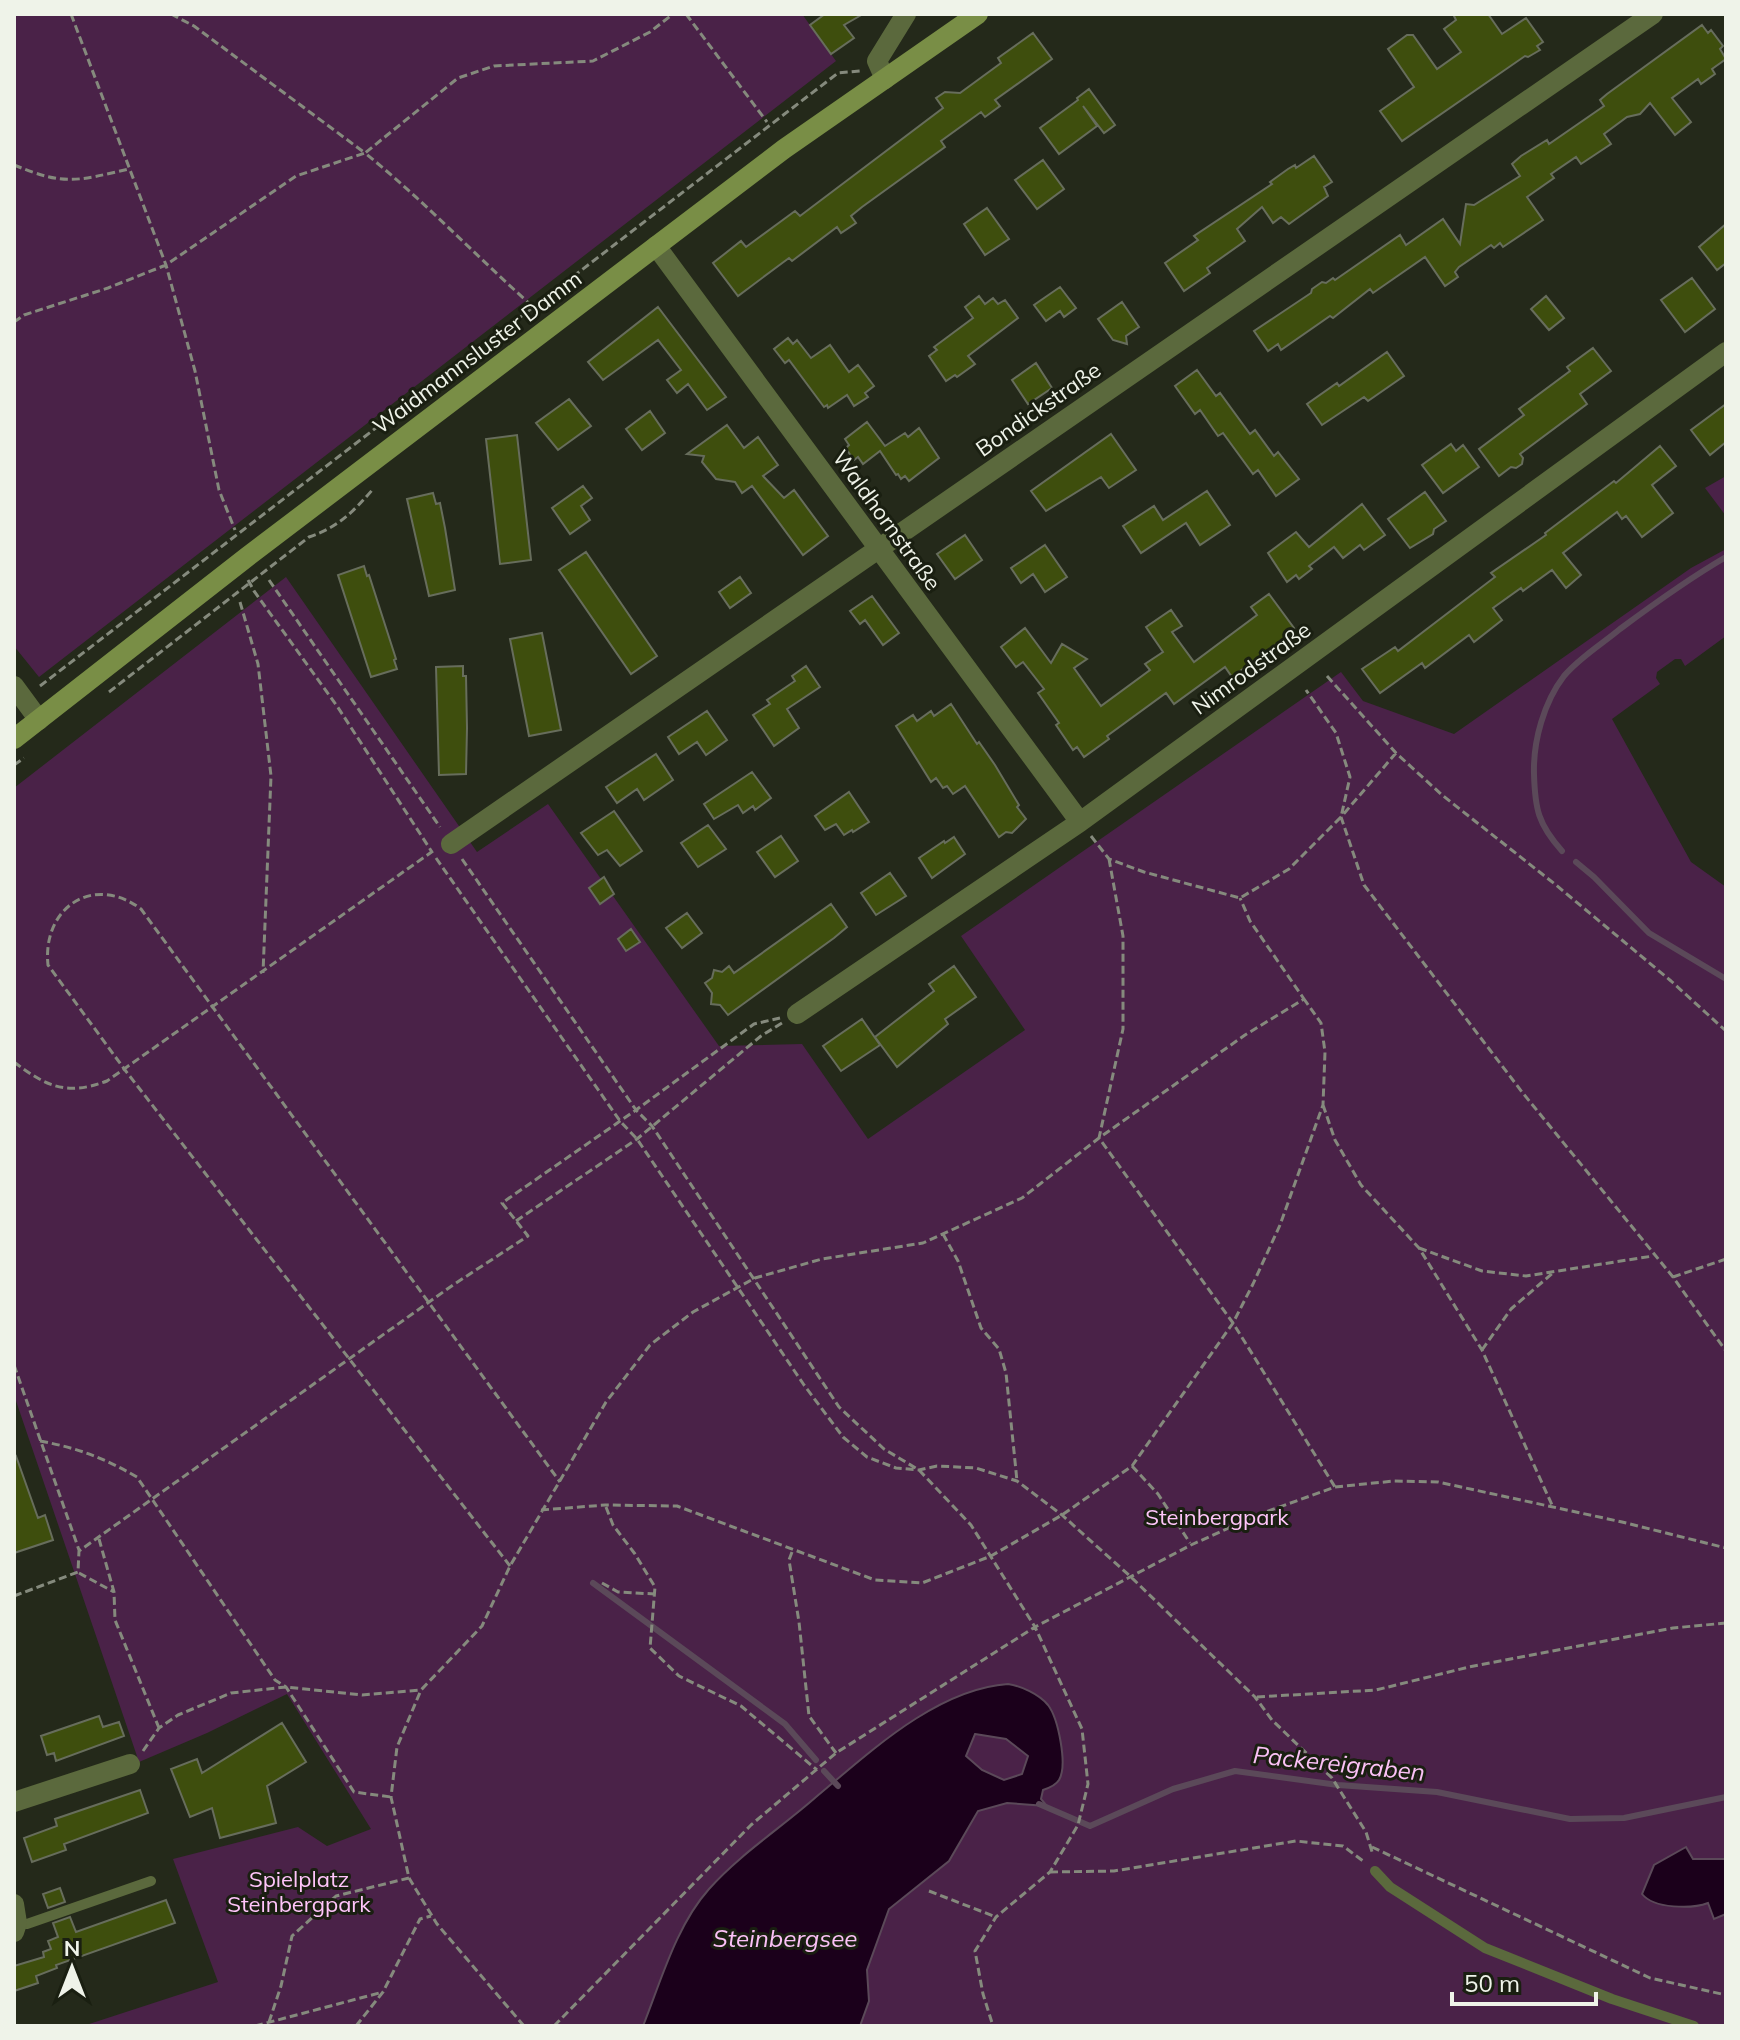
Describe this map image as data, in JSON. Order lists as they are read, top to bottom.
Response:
{
  "streets": {
    "main road": ["Waidmannsluster Damm"],
    "street": ["Bondickstraße", "Waldhornstraße", "Nimrodstraße"]
  },
  "crossings": [
    ["Waidmannsluster Damm", "Waldhornstraße"],
    ["Bondickstraße", "Waldhornstraße"],
    ["Waldhornstraße", "Nimrodstraße"]
  ],
  "water": ["Packereigraben", "Steinbergsee"],
  "parks": ["Steinbergpark", "Spielplatz Steinbergpark"],
  "scale_bar": "50 m",
  "north": "top"
}
